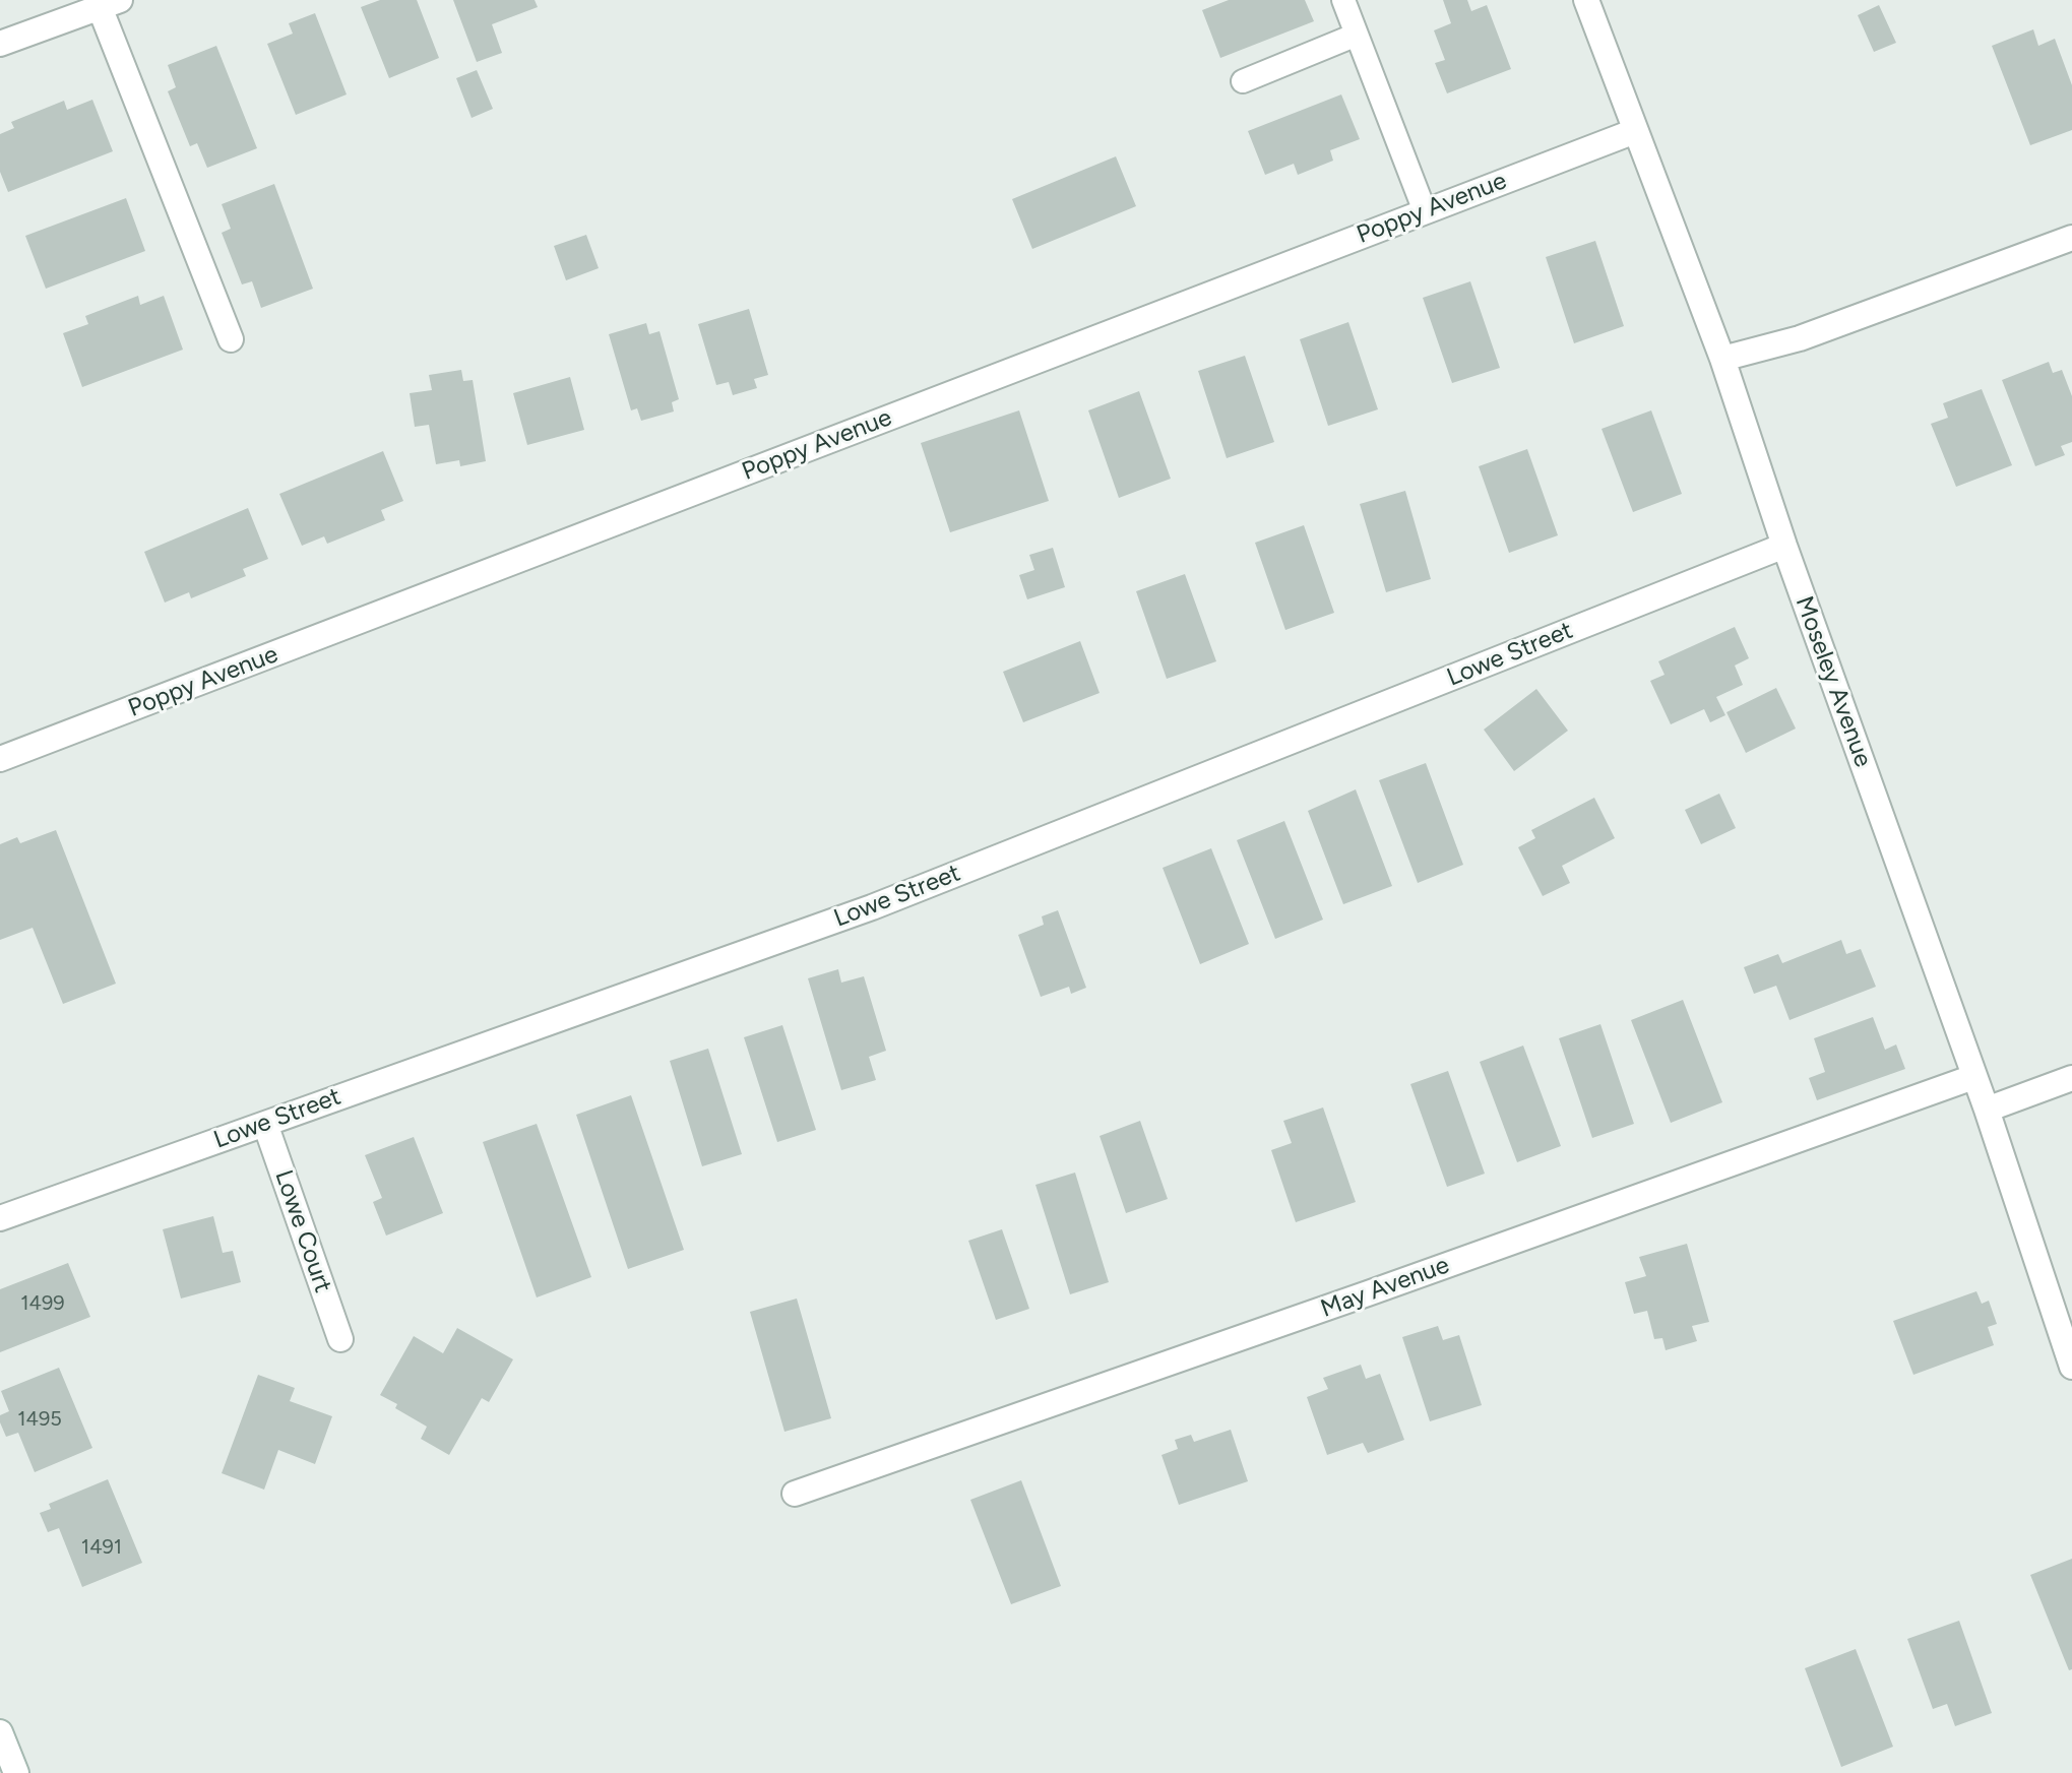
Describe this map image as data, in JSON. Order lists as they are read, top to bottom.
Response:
{
  "streets": {
    "street": [
      "Poppy Avenue",
      "Lowe Street",
      "Moseley Avenue",
      "Lowe Court",
      "May Avenue"
    ]
  },
  "crossings": [
    ["Poppy Avenue", "Moseley Avenue"],
    ["Lowe Street", "Moseley Avenue"],
    ["Lowe Street", "Lowe Court"],
    ["Moseley Avenue", "May Avenue"]
  ],
  "house_numbers": ["1499", "1495", "1491"]
}
